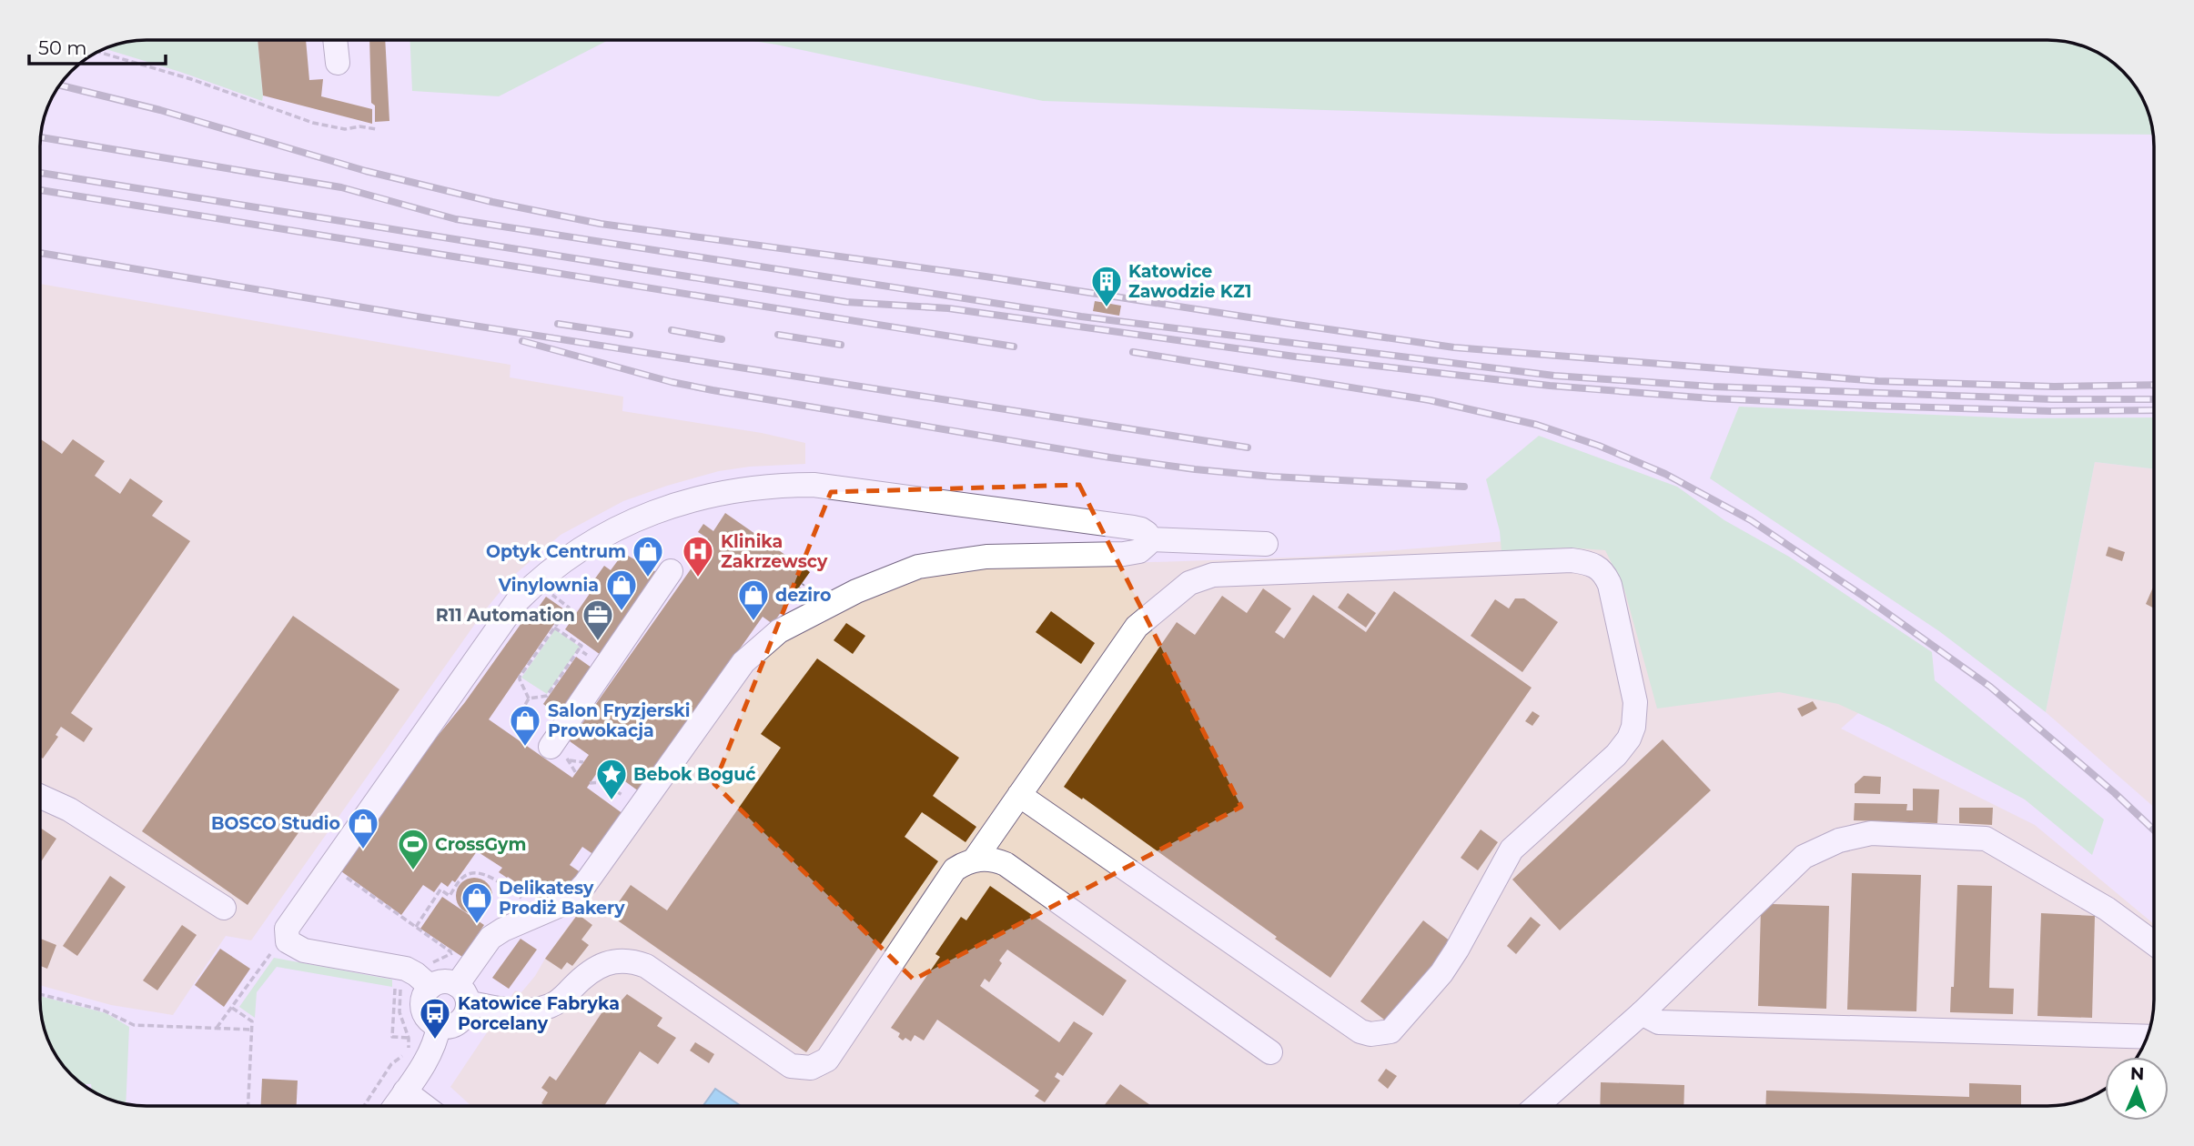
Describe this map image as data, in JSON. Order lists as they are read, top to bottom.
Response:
{
  "places": {
    "building": ["Katowice Zawodzie KZ1"],
    "shop": [
      "Optyk Centrum",
      "Vinylownia",
      "deziro",
      "Salon Fryzjerski Prowokacja",
      "BOSCO Studio",
      "Delikatesy Prodiż Bakery"
    ],
    "hospital": ["Klinika Zakrzewscy"],
    "office": ["R11 Automation"],
    "place": ["Bebok Boguć"],
    "sports": ["CrossGym"],
    "bus stop": ["Katowice Fabryka Porcelany"]
  },
  "scale_bar": "50 m",
  "north": "top"
}
